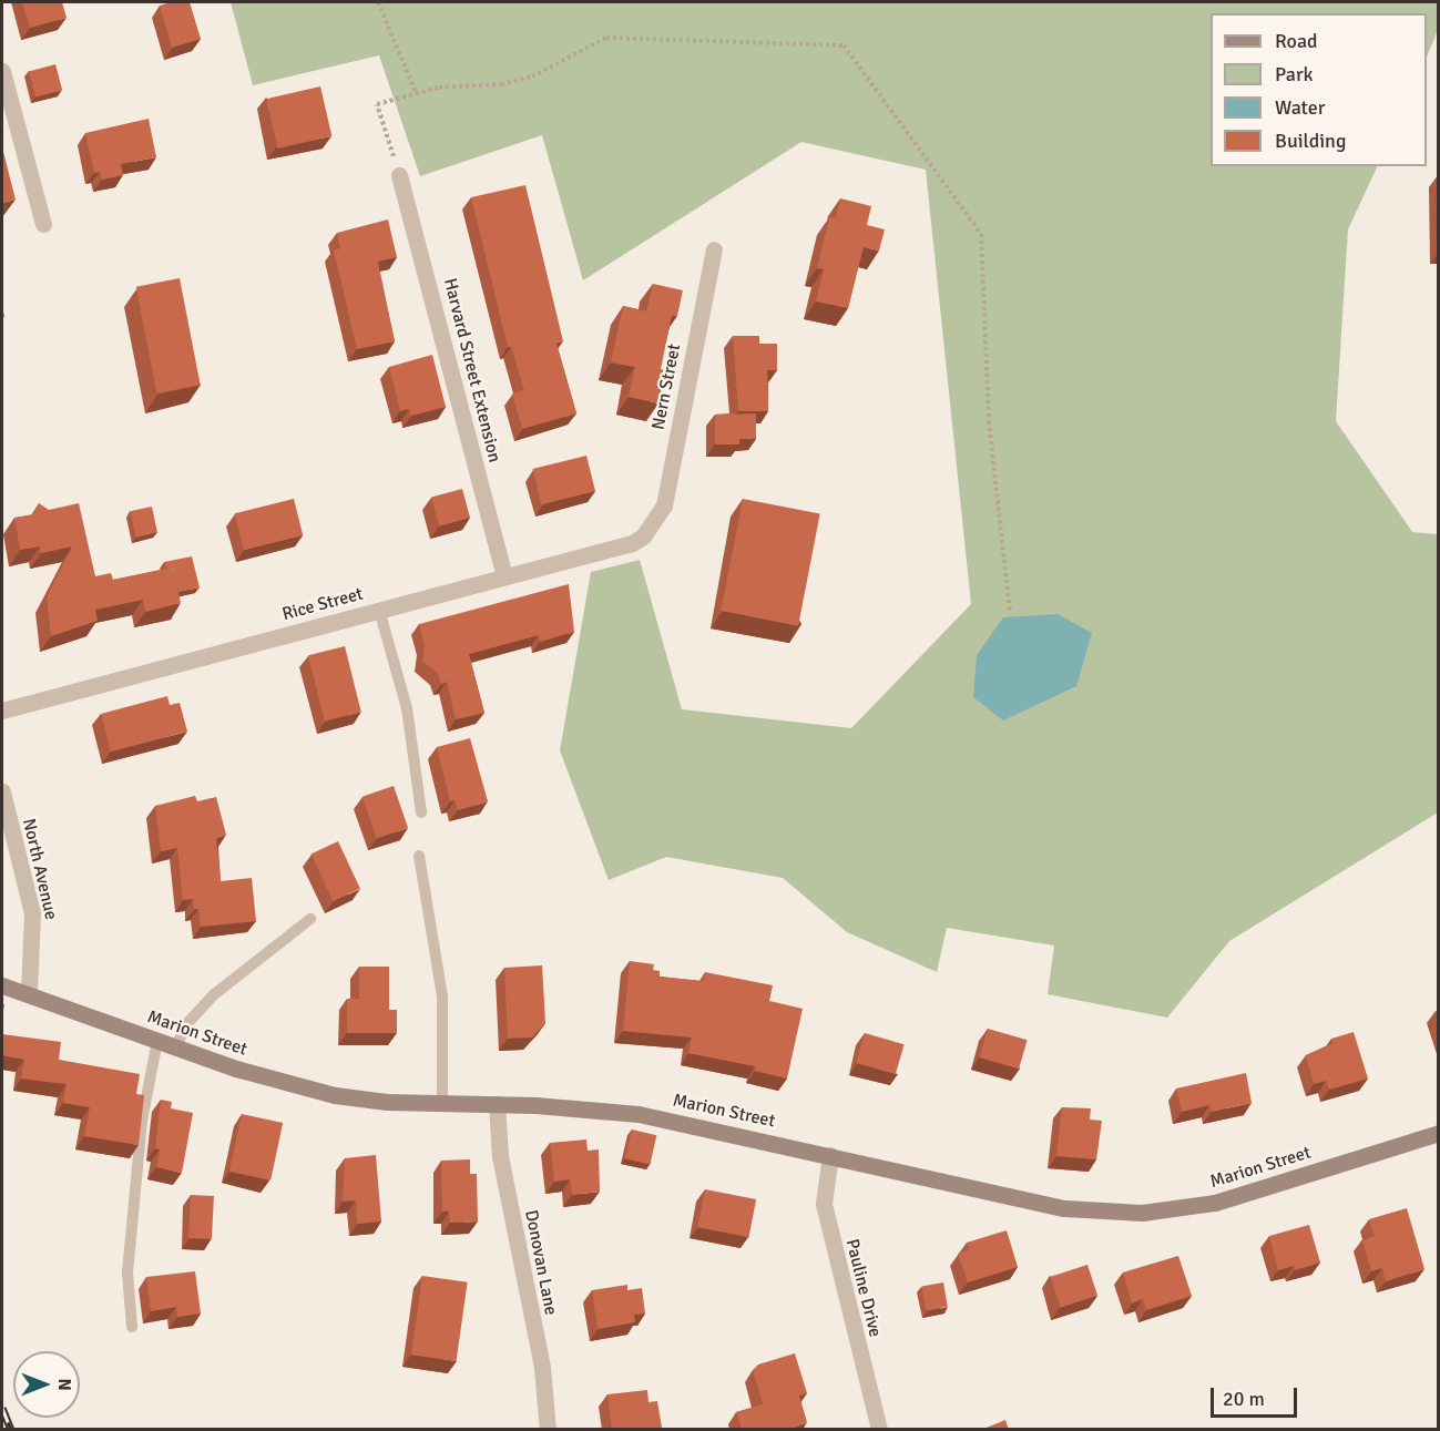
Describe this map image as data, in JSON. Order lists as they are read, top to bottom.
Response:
{
  "streets": {
    "street": [
      "Harvard Street Extension",
      "Nern Street",
      "Rice Street",
      "North Avenue",
      "Marion Street",
      "Donovan Lane",
      "Pauline Drive"
    ]
  },
  "crossings": [
    ["Harvard Street Extension", "Rice Street"],
    ["Nern Street", "Rice Street"],
    ["North Avenue", "Marion Street"],
    ["Marion Street", "Donovan Lane"],
    ["Marion Street", "Pauline Drive"]
  ],
  "legend": [
    "Road",
    "Park",
    "Water",
    "Building"
  ],
  "scale_bar": "20 m",
  "north": "right"
}
